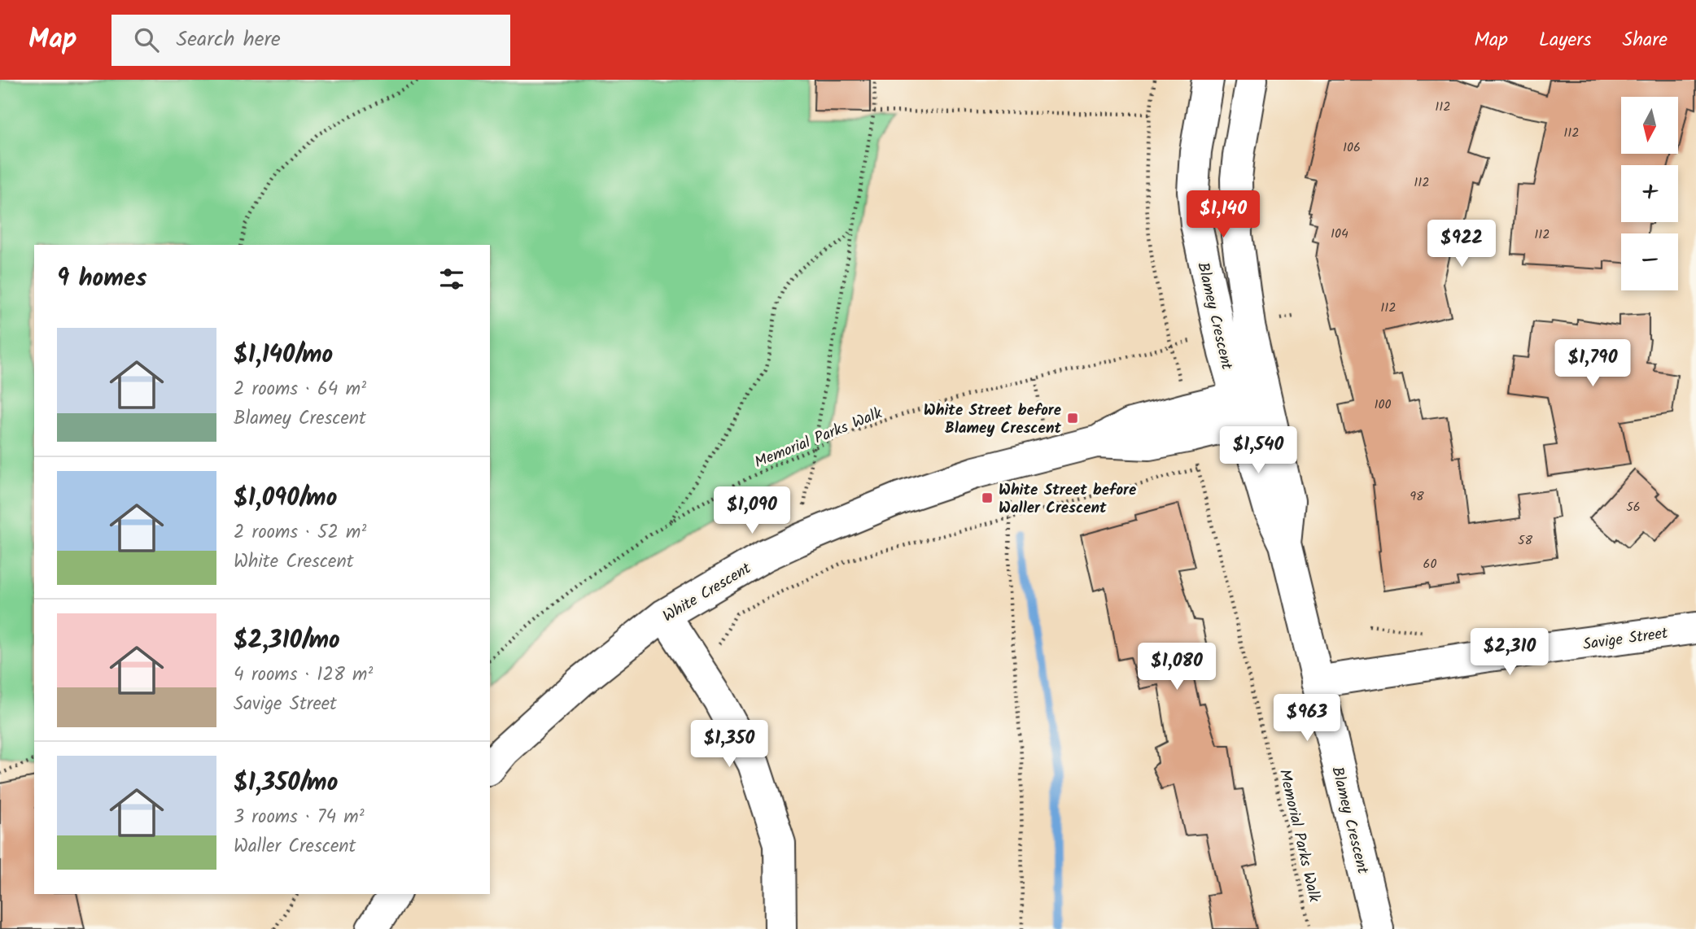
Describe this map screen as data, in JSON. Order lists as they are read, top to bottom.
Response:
{
  "streets": {
    "street": ["Blamey Crescent", "White Crescent", "Savige Street"],
    "path": ["Memorial Parks Walk"]
  },
  "crossings": [
    ["Blamey Crescent", "White Crescent"],
    ["Blamey Crescent", "Savige Street"]
  ],
  "places": {
    "transit": ["White Street before Blamey Crescent", "White Street before Waller Crescent"]
  },
  "house_numbers": [
    "112",
    "112",
    "106",
    "112",
    "104",
    "112",
    "112",
    "100",
    "98",
    "56",
    "58",
    "60"
  ],
  "north": "bottom",
  "page": {
    "header": "Map",
    "search": "Search here",
    "nav": ["Map", "Layers", "Share"],
    "map_buttons": ["+", "−"],
    "price": [
      "$1,140",
      "$922",
      "$1,790",
      "$1,540",
      "$1,090",
      "$2,310",
      "$1,080",
      "$963",
      "$1,350"
    ],
    "heading": "9 homes",
    "list": [
      {
        "name": "$1,140/mo",
        "note": "2 rooms · 64 m² · Blamey Crescent"
      },
      {
        "name": "$1,090/mo",
        "note": "2 rooms · 52 m² · White Crescent"
      },
      {
        "name": "$2,310/mo",
        "note": "4 rooms · 128 m² · Savige Street"
      },
      {
        "name": "$1,350/mo",
        "note": "3 rooms · 74 m² · Waller Crescent"
      }
    ]
  }
}
